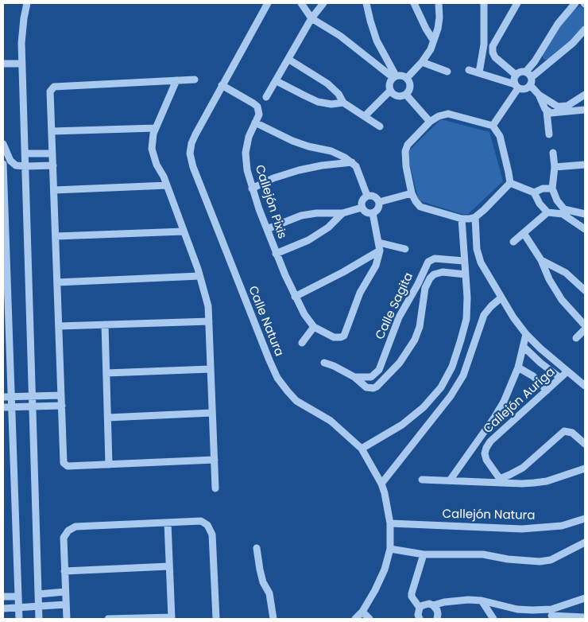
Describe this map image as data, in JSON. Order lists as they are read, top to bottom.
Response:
{
  "streets": {
    "street": [
      "Callejón Pixis",
      "Calle Sagita",
      "Calle Natura",
      "Callejón Auriga",
      "Callejón Natura"
    ]
  },
  "crossings": [
    ["Callejón Pixis", "Calle Natura"],
    ["Calle Natura", "Callejón Natura"]
  ]
}
